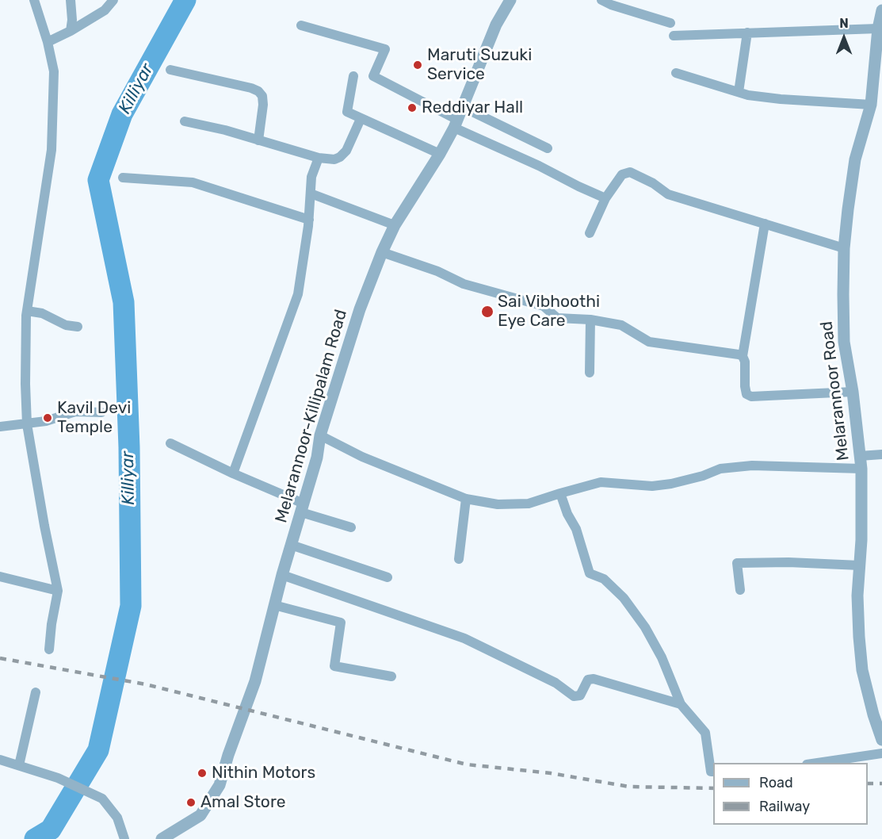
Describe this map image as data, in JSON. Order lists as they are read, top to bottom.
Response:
{
  "streets": {
    "street": ["Melarannoor Road", "Melarannoor-Killipalam Road"]
  },
  "water": ["Killiyar"],
  "places": [
    "Maruti Suzuki Service",
    "Reddiyar Hall",
    "Sai Vibhoothi Eye Care",
    "Kavil Devi Temple",
    "Nithin Motors",
    "Amal Store"
  ],
  "legend": ["Road", "Railway"],
  "north": "top"
}
